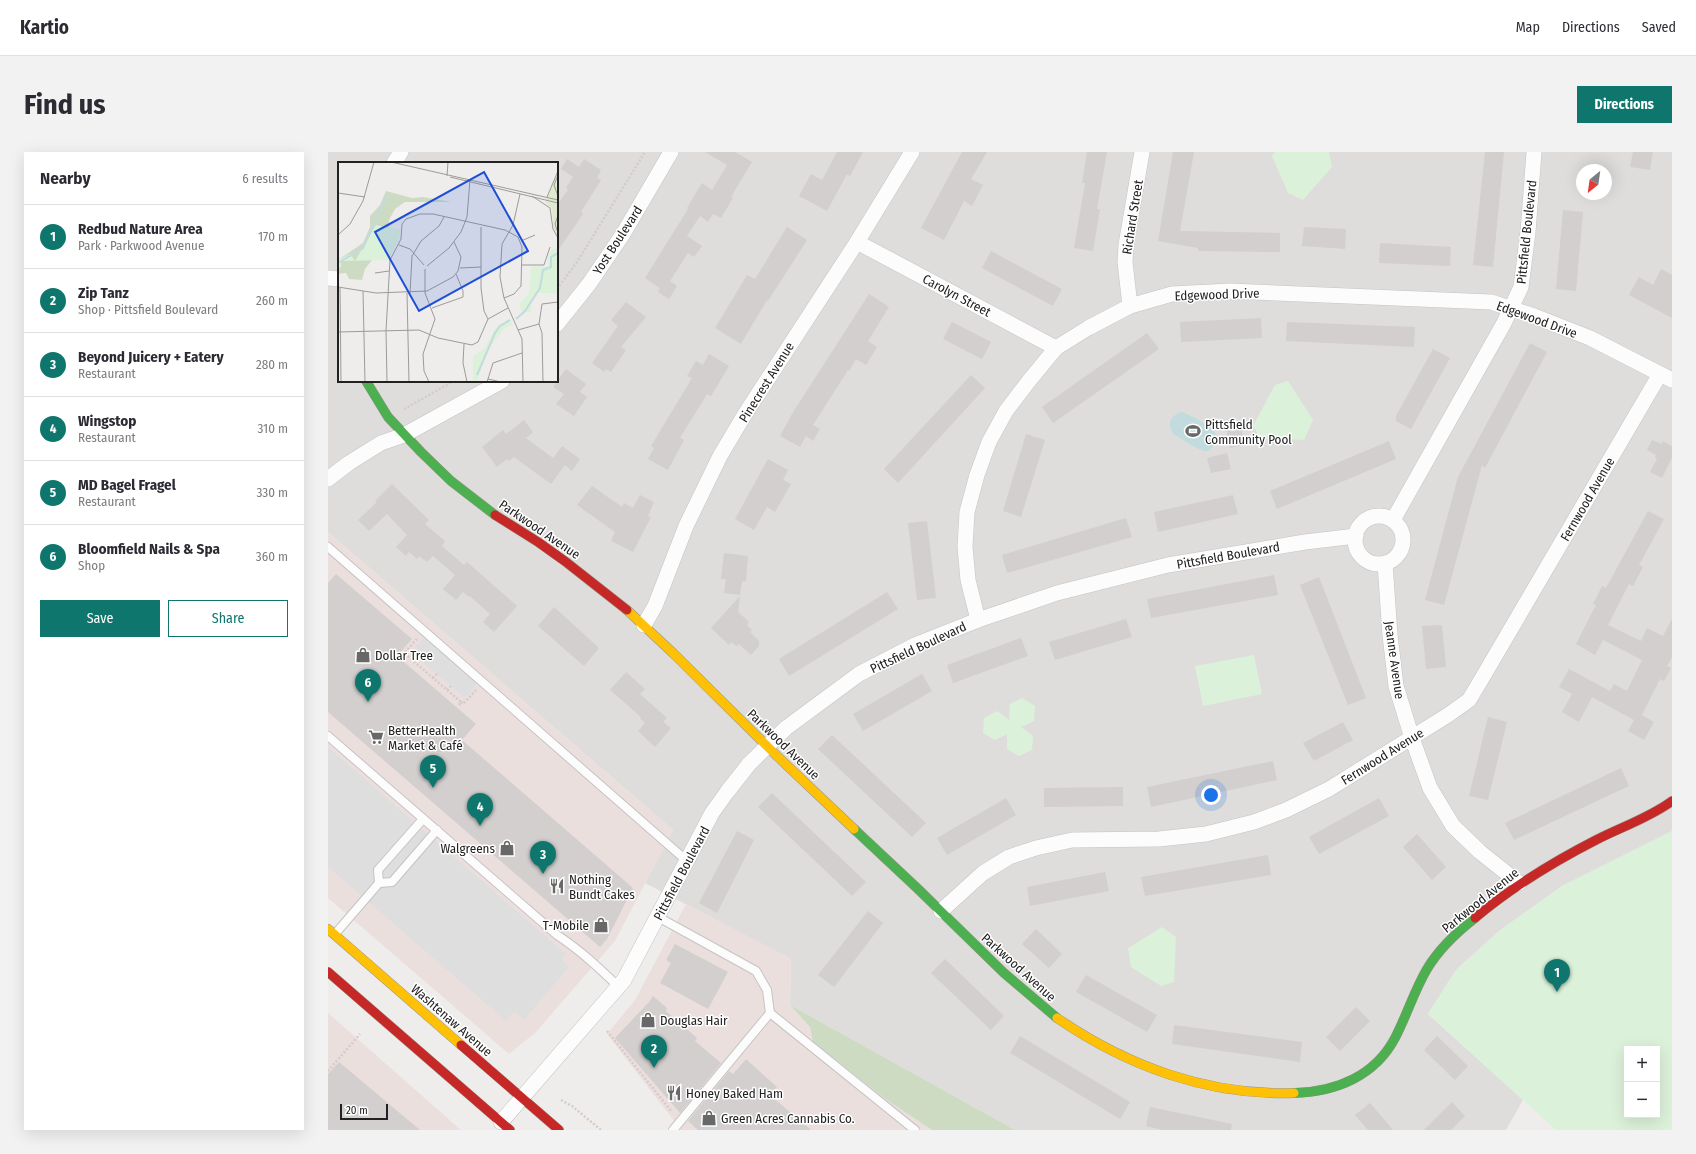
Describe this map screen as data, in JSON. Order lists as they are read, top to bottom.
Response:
{
  "streets": {
    "street": [
      "Richard Street",
      "Pittsfield Boulevard",
      "Yost Boulevard",
      "Edgewood Drive",
      "Carolyn Street",
      "Pinecrest Avenue",
      "Fernwood Avenue",
      "Parkwood Avenue",
      "Jeanne Avenue",
      "Washtenaw Avenue"
    ]
  },
  "crossings": [
    ["Richard Street", "Edgewood Drive"],
    ["Pittsfield Boulevard", "Edgewood Drive"],
    ["Pittsfield Boulevard", "Parkwood Avenue"],
    ["Pittsfield Boulevard", "Jeanne Avenue"],
    ["Pittsfield Boulevard", "Washtenaw Avenue"],
    ["Edgewood Drive", "Carolyn Street"],
    ["Edgewood Drive", "Fernwood Avenue"],
    ["Carolyn Street", "Pinecrest Avenue"],
    ["Pinecrest Avenue", "Parkwood Avenue"],
    ["Fernwood Avenue", "Parkwood Avenue"],
    ["Fernwood Avenue", "Jeanne Avenue"],
    ["Parkwood Avenue", "Jeanne Avenue"]
  ],
  "places": {
    "sports": ["Pittsfield Community Pool"],
    "shop": [
      "Dollar Tree",
      "Walgreens",
      "T-Mobile",
      "Douglas Hair",
      "Green Acres Cannabis Co."
    ],
    "supermarket": ["BetterHealth Market & Café"],
    "restaurant": ["Nothing Bundt Cakes", "Honey Baked Ham"]
  },
  "scale_bar": "20 m",
  "north": "bottom left",
  "page": {
    "header": "Kartio",
    "nav": ["Map", "Directions", "Saved"],
    "buttons": [
      "Directions",
      ["Save", "Share"]
    ],
    "title": "Find us",
    "heading": ["Nearby", "6 results"],
    "list": [
      {
        "mark": "1",
        "name": "Redbud Nature Area",
        "note": "Park · Parkwood Avenue",
        "value": "170 m"
      },
      {
        "mark": "2",
        "name": "Zip Tanz",
        "note": "Shop · Pittsfield Boulevard",
        "value": "260 m"
      },
      {
        "mark": "3",
        "name": "Beyond Juicery + Eatery",
        "note": "Restaurant",
        "value": "280 m"
      },
      {
        "mark": "4",
        "name": "Wingstop",
        "note": "Restaurant",
        "value": "310 m"
      },
      {
        "mark": "5",
        "name": "MD Bagel Fragel",
        "note": "Restaurant",
        "value": "330 m"
      },
      {
        "mark": "6",
        "name": "Bloomfield Nails & Spa",
        "note": "Shop",
        "value": "360 m"
      }
    ],
    "pins": [
      "6",
      "5",
      "4",
      "3",
      "1",
      "2"
    ],
    "map_buttons": ["+", "−"],
    "scale": "20 m"
  }
}
